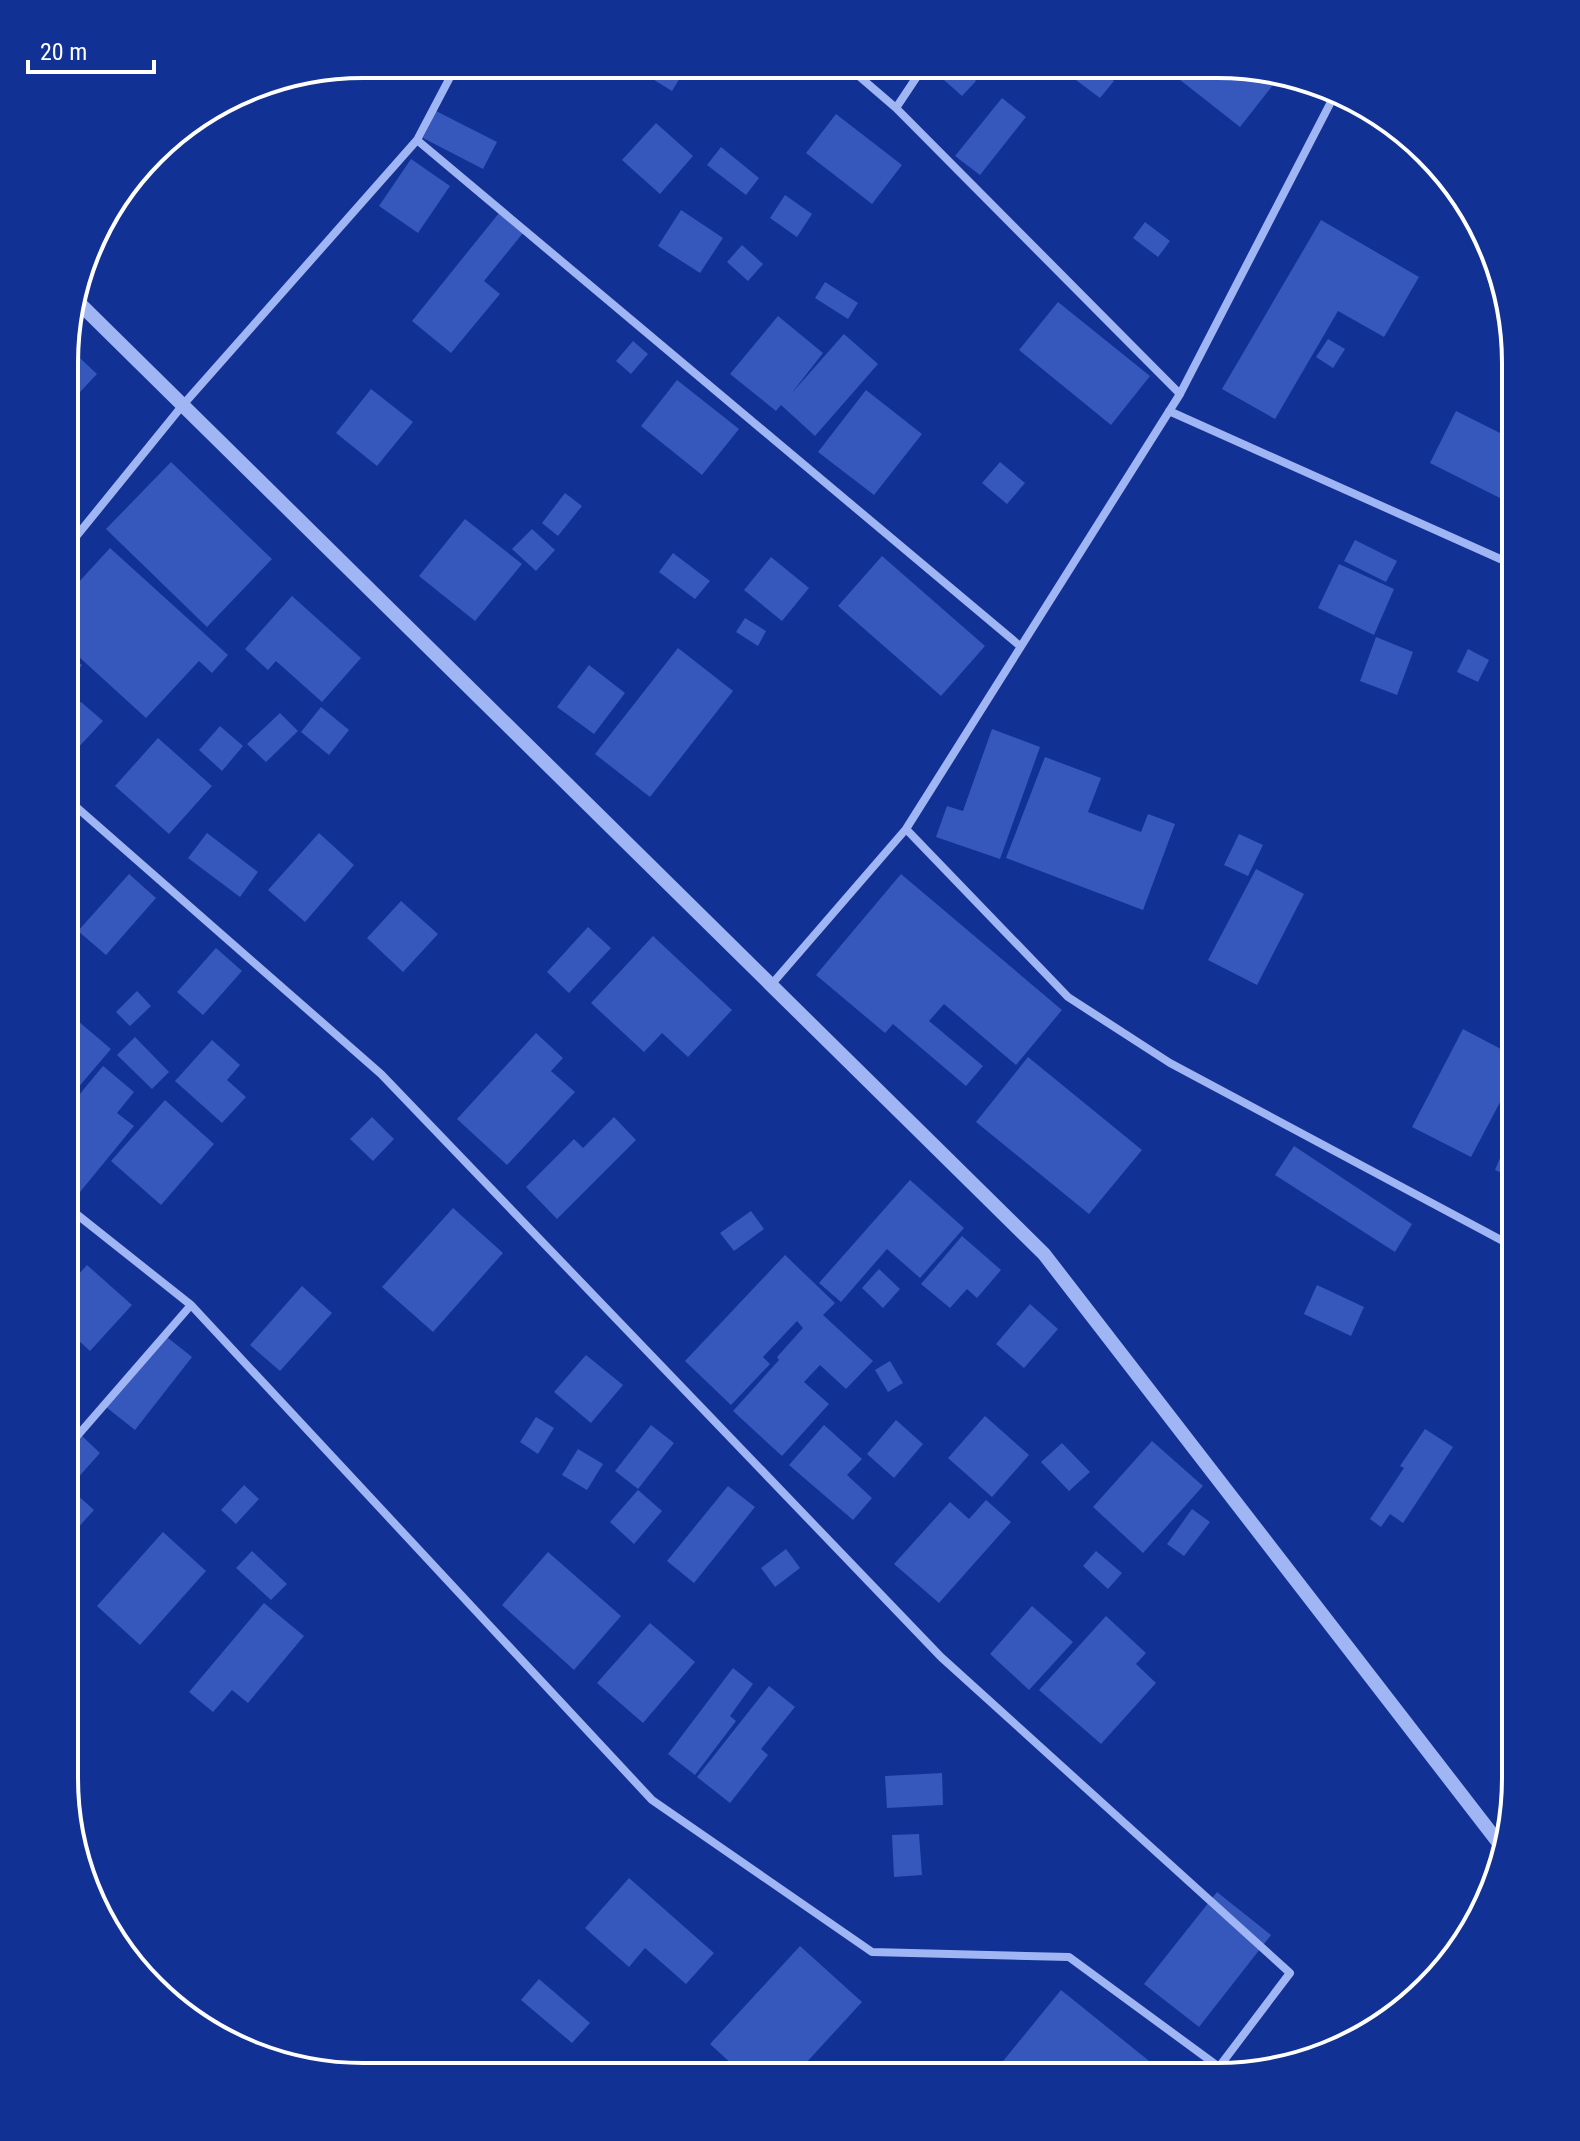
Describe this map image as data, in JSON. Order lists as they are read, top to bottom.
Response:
{
  "scale_bar": "20 m"
}
